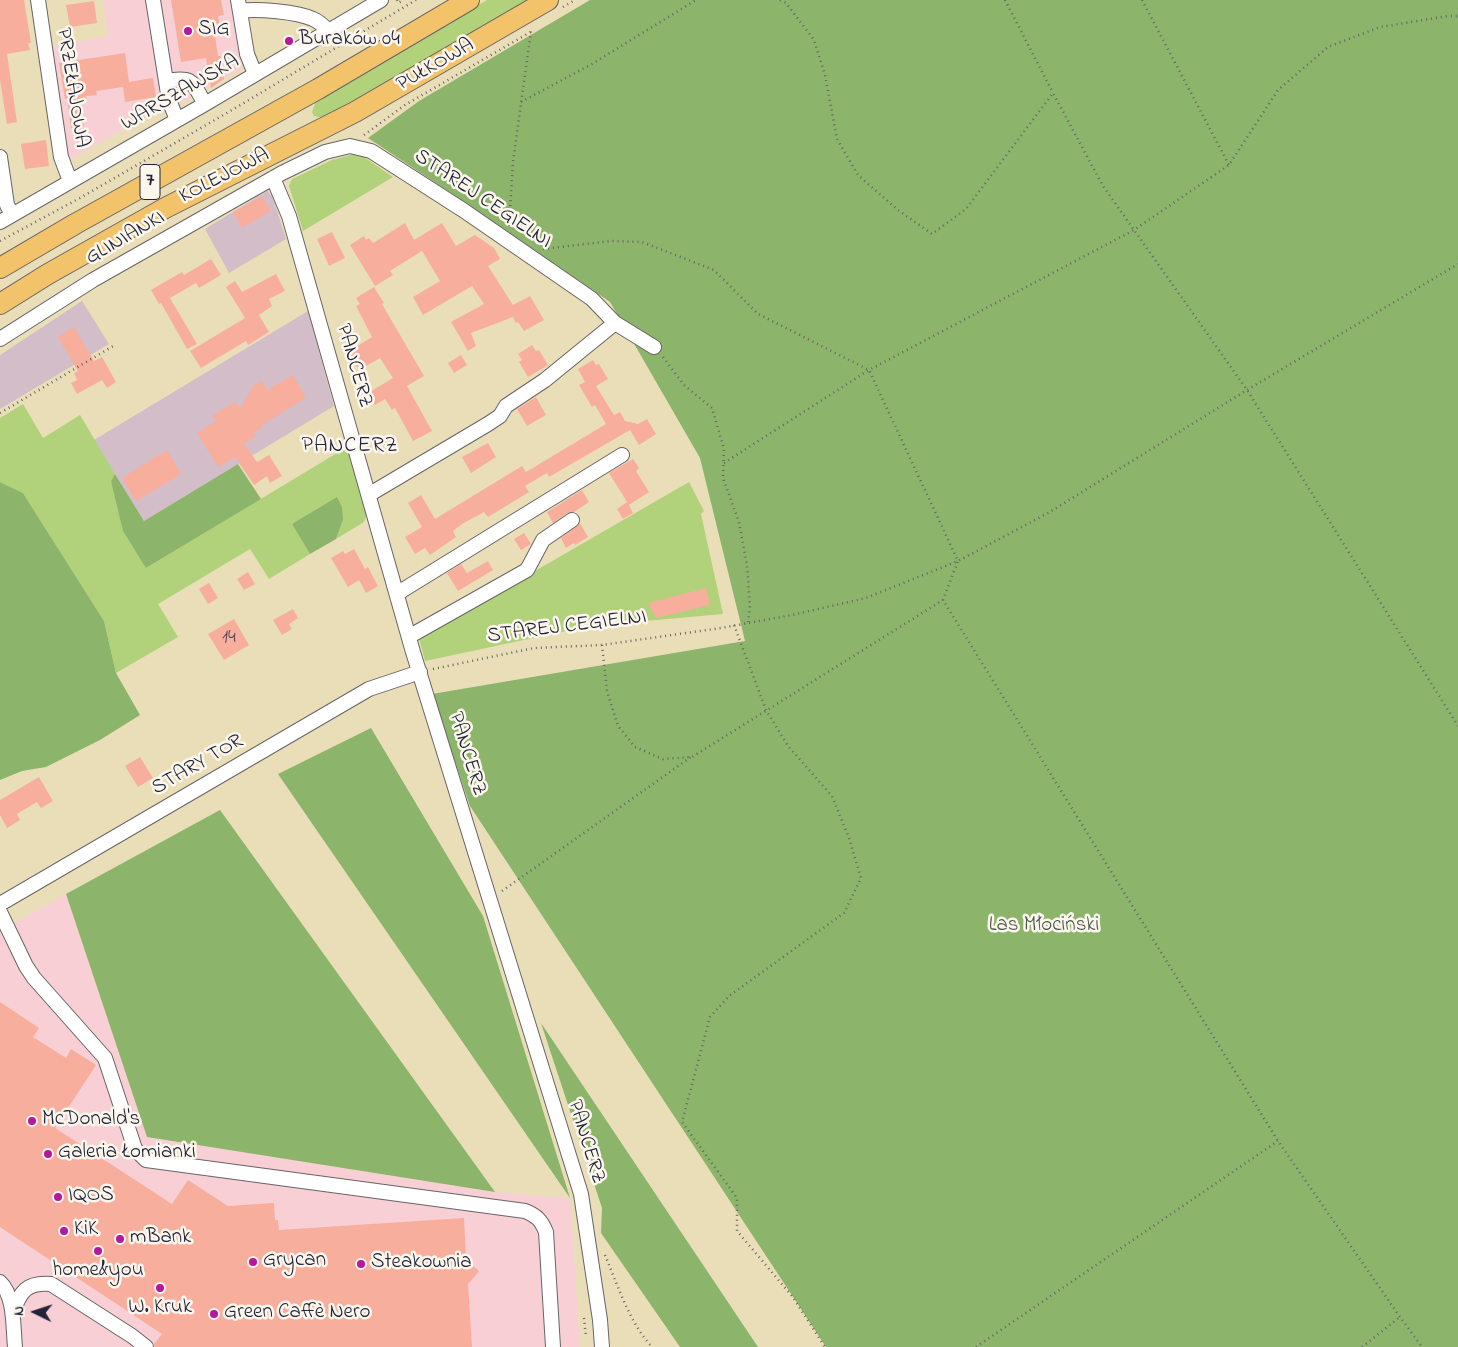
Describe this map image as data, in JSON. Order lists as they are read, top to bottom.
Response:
{
  "streets": {
    "highway": ["PUŁKOWA", "KOLEJOWA", "7"],
    "street": [
      "PRZEŁAJOWA",
      "WARSZAWSKA",
      "STAREJ CEGIELNI",
      "GLINIANKI",
      "PANCERZ",
      "STARY TOR"
    ]
  },
  "crossings": [
    ["PUŁKOWA", "KOLEJOWA"],
    ["PRZEŁAJOWA", "WARSZAWSKA"],
    ["STAREJ CEGIELNI", "PANCERZ"],
    ["STAREJ CEGIELNI", "STARY TOR"],
    ["GLINIANKI", "PANCERZ"],
    ["PANCERZ", "STARY TOR"]
  ],
  "districts": ["PANCERZ"],
  "parks": ["Las Młociński"],
  "places": [
    "SIG",
    "Buraków 04",
    "McDonald's",
    "Galeria Łomianki",
    "IQOS",
    "KiK",
    "mBank",
    "home&you",
    "Grycan",
    "Steakownia",
    "W. Kruk",
    "Green Caffè Nero"
  ],
  "house_numbers": ["14"],
  "north": "left"
}
